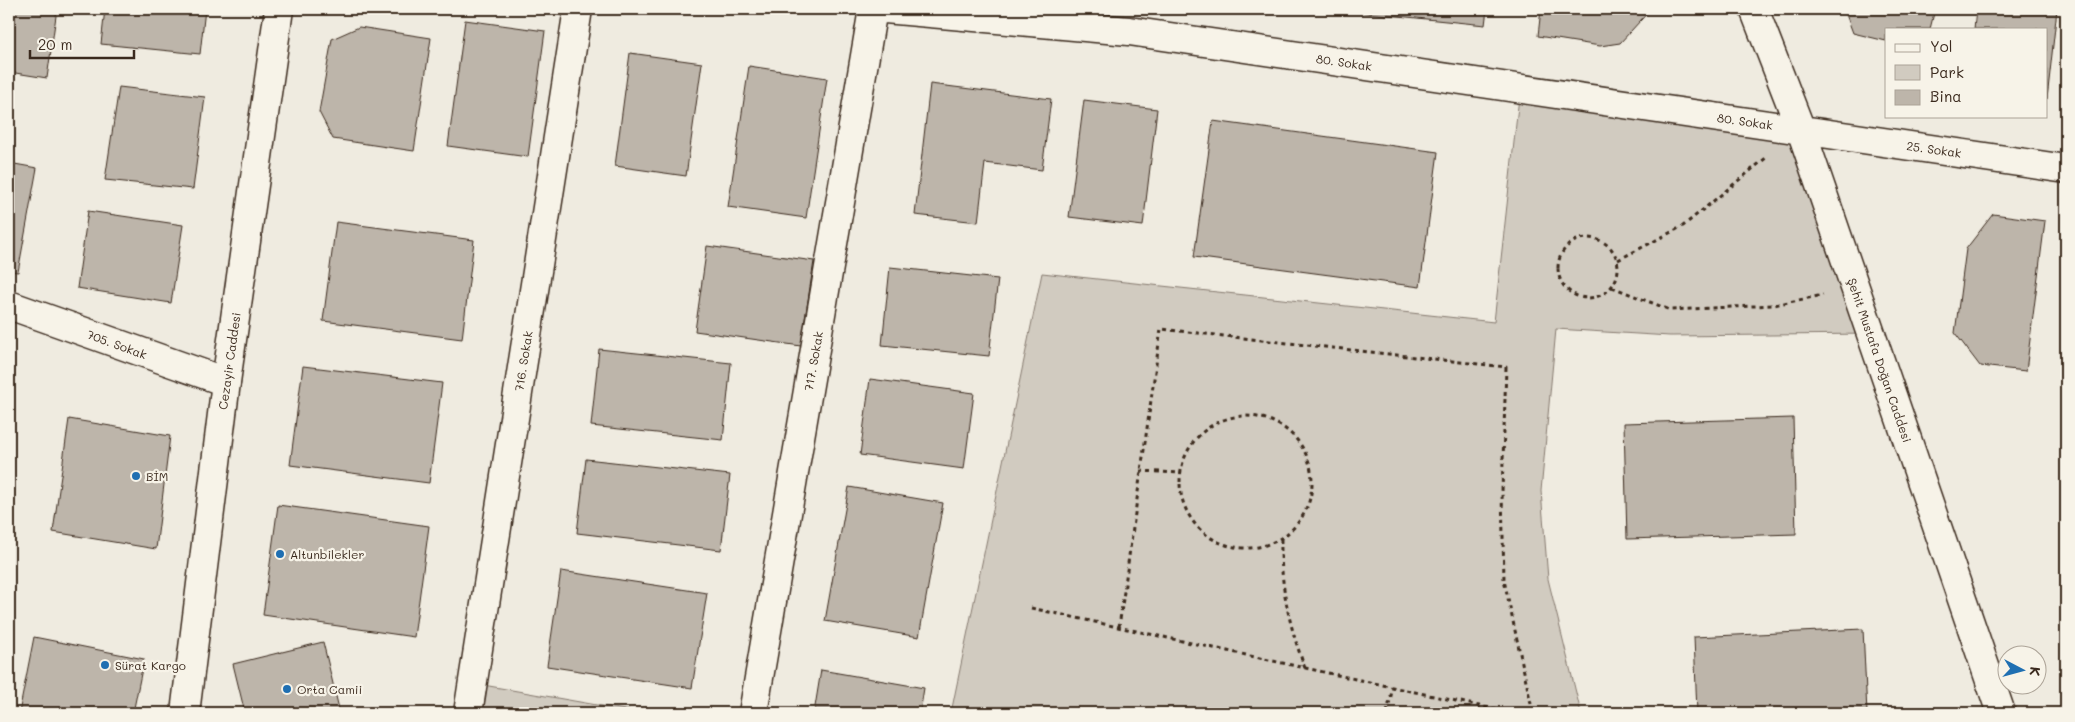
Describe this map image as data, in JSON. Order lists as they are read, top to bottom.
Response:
{
  "streets": {
    "street": [
      "80. Sokak",
      "25. Sokak",
      "705. Sokak",
      "Şehit Mustafa Doğan Caddesi",
      "Cezayir Caddesi",
      "716. Sokak",
      "717. Sokak"
    ]
  },
  "crossings": [
    ["80. Sokak", "25. Sokak"],
    ["80. Sokak", "Şehit Mustafa Doğan Caddesi"],
    ["25. Sokak", "Şehit Mustafa Doğan Caddesi"],
    ["705. Sokak", "Cezayir Caddesi"]
  ],
  "places": [
    "BİM",
    "Altunbilekler",
    "Sürat Kargo",
    "Orta Camii"
  ],
  "legend": ["Yol", "Park", "Bina"],
  "scale_bar": "20 m",
  "north": "right"
}
